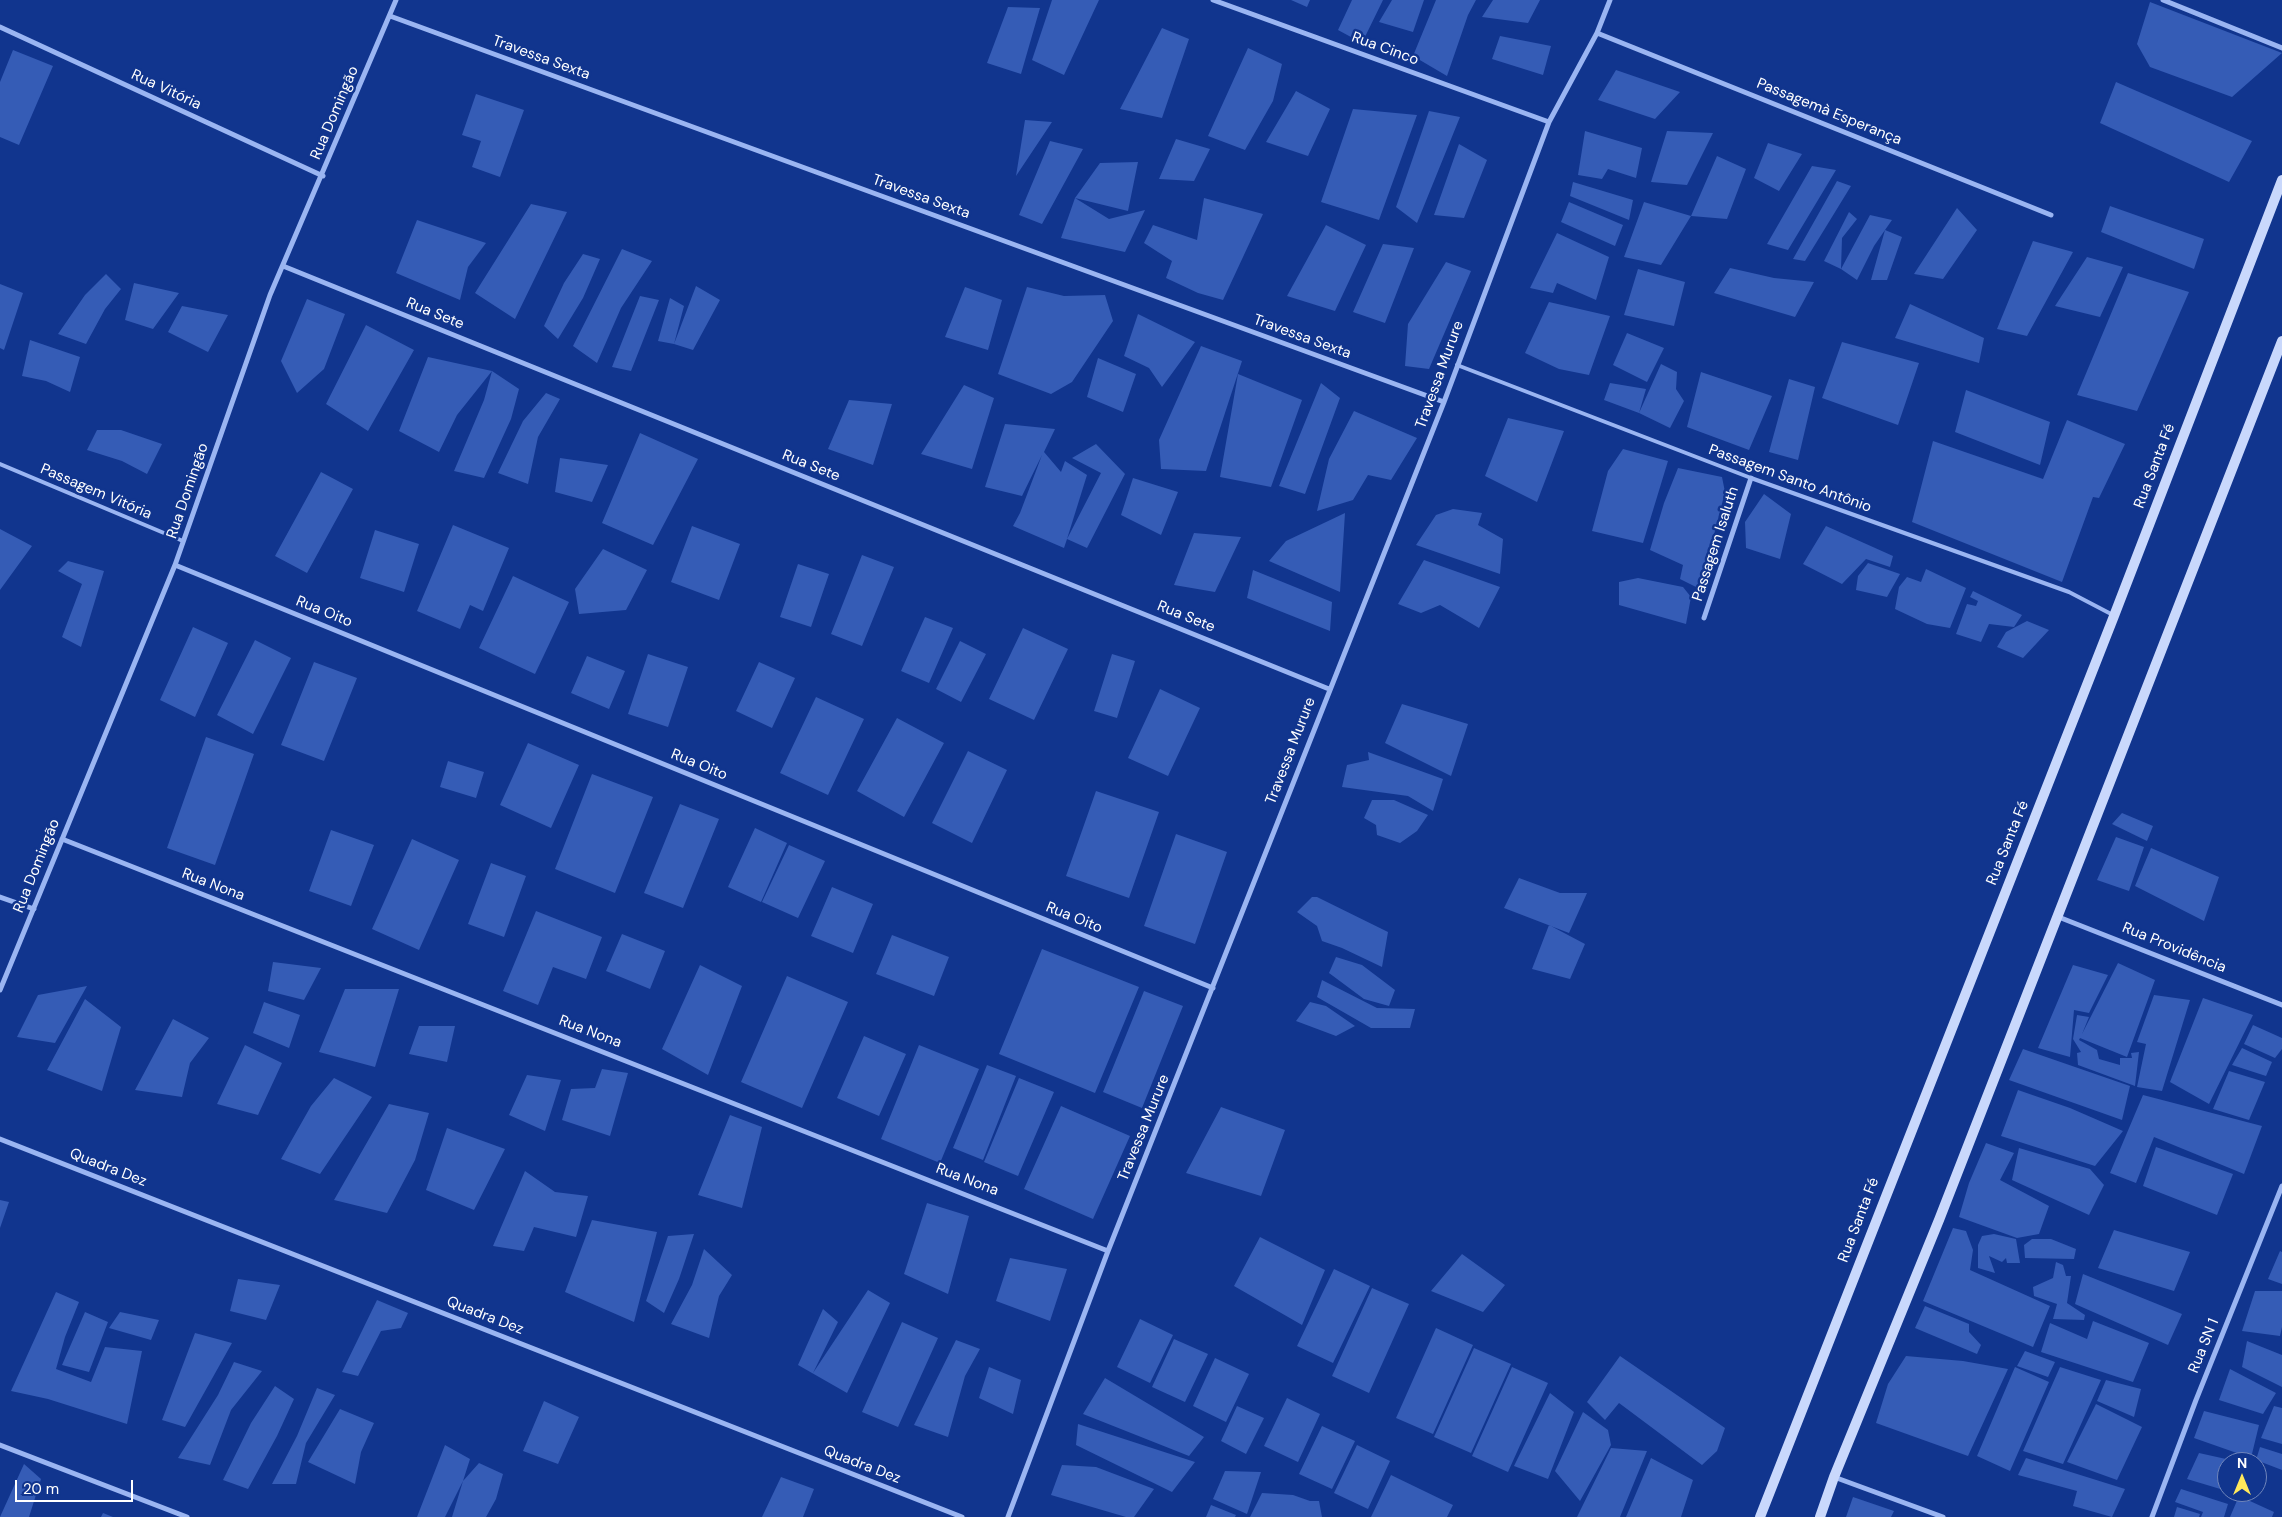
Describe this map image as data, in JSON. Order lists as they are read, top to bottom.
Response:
{
  "streets": {
    "street": [
      "Rua Cinco",
      "Travessa Sexta",
      "Rua Vitória",
      "Passagemà Esperança",
      "Rua Domingão",
      "Rua Sete",
      "Travessa Murure",
      "Rua Santa Fé",
      "Passagem Isaluth",
      "Rua Oito",
      "Rua Nona",
      "Rua Providência",
      "Quadra Dez",
      "Rua SN 1"
    ],
    "lane": ["Passagem Santo Antônio", "Passagem Vitória"]
  },
  "crossings": [
    ["Rua Cinco", "Travessa Murure"],
    ["Travessa Sexta", "Rua Domingão"],
    ["Travessa Sexta", "Travessa Murure"],
    ["Rua Vitória", "Rua Domingão"],
    ["Passagemà Esperança", "Travessa Murure"],
    ["Rua Domingão", "Rua Sete"],
    ["Rua Domingão", "Passagem Vitória"],
    ["Rua Domingão", "Rua Oito"],
    ["Rua Domingão", "Rua Nona"],
    ["Rua Sete", "Travessa Murure"],
    ["Travessa Murure", "Passagem Santo Antônio"],
    ["Travessa Murure", "Rua Oito"],
    ["Travessa Murure", "Rua Nona"],
    ["Rua Santa Fé", "Passagem Santo Antônio"],
    ["Passagem Santo Antônio", "Passagem Isaluth"]
  ],
  "scale_bar": "20 m",
  "north": "top"
}
